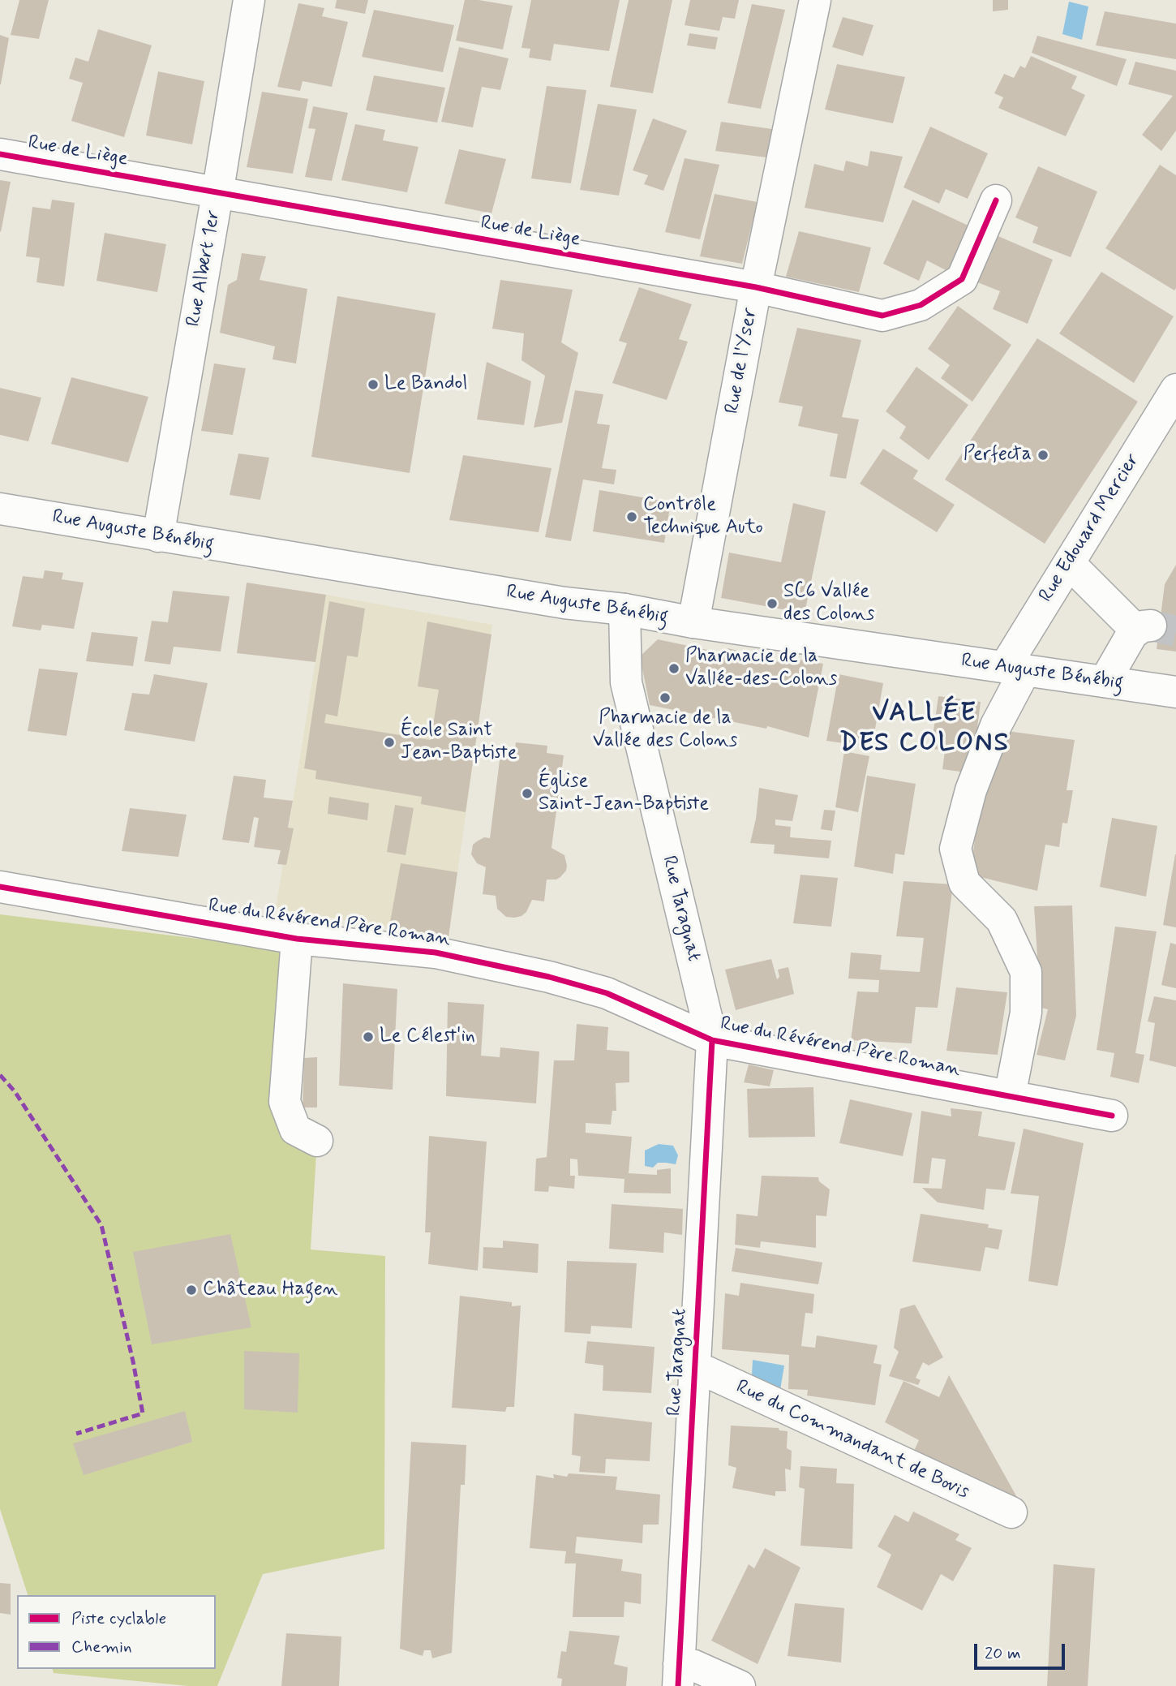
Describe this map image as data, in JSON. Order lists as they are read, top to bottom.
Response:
{
  "streets": {
    "street": [
      "Rue de Liège",
      "Rue Albert 1er",
      "Rue de l'Yser",
      "Rue Edouard Mercier",
      "Rue Auguste Bénébig",
      "Rue Taragnat",
      "Rue du Révérend Père Roman",
      "Rue du Commandant de Bovis"
    ]
  },
  "crossings": [
    ["Rue de Liège", "Rue Albert 1er"],
    ["Rue de Liège", "Rue de l'Yser"],
    ["Rue Albert 1er", "Rue Auguste Bénébig"],
    ["Rue de l'Yser", "Rue Auguste Bénébig"],
    ["Rue Edouard Mercier", "Rue Auguste Bénébig"],
    ["Rue Edouard Mercier", "Rue du Révérend Père Roman"],
    ["Rue Auguste Bénébig", "Rue Taragnat"],
    ["Rue Taragnat", "Rue du Révérend Père Roman"],
    ["Rue Taragnat", "Rue du Commandant de Bovis"]
  ],
  "districts": ["VALLÉE DES COLONS"],
  "places": [
    "Le Bandol",
    "Perfecta",
    "Contrôle Technique Auto",
    "SC6 Vallée des Colons",
    "Pharmacie de la Vallée-des-Colons",
    "Pharmacie de la Vallée des Colons",
    "École Saint Jean-Baptiste",
    "Église Saint-Jean-Baptiste",
    "Le Célest'in",
    "Château Hagen"
  ],
  "legend": ["Piste cyclable", "Chemin"],
  "scale_bar": "20 m"
}
